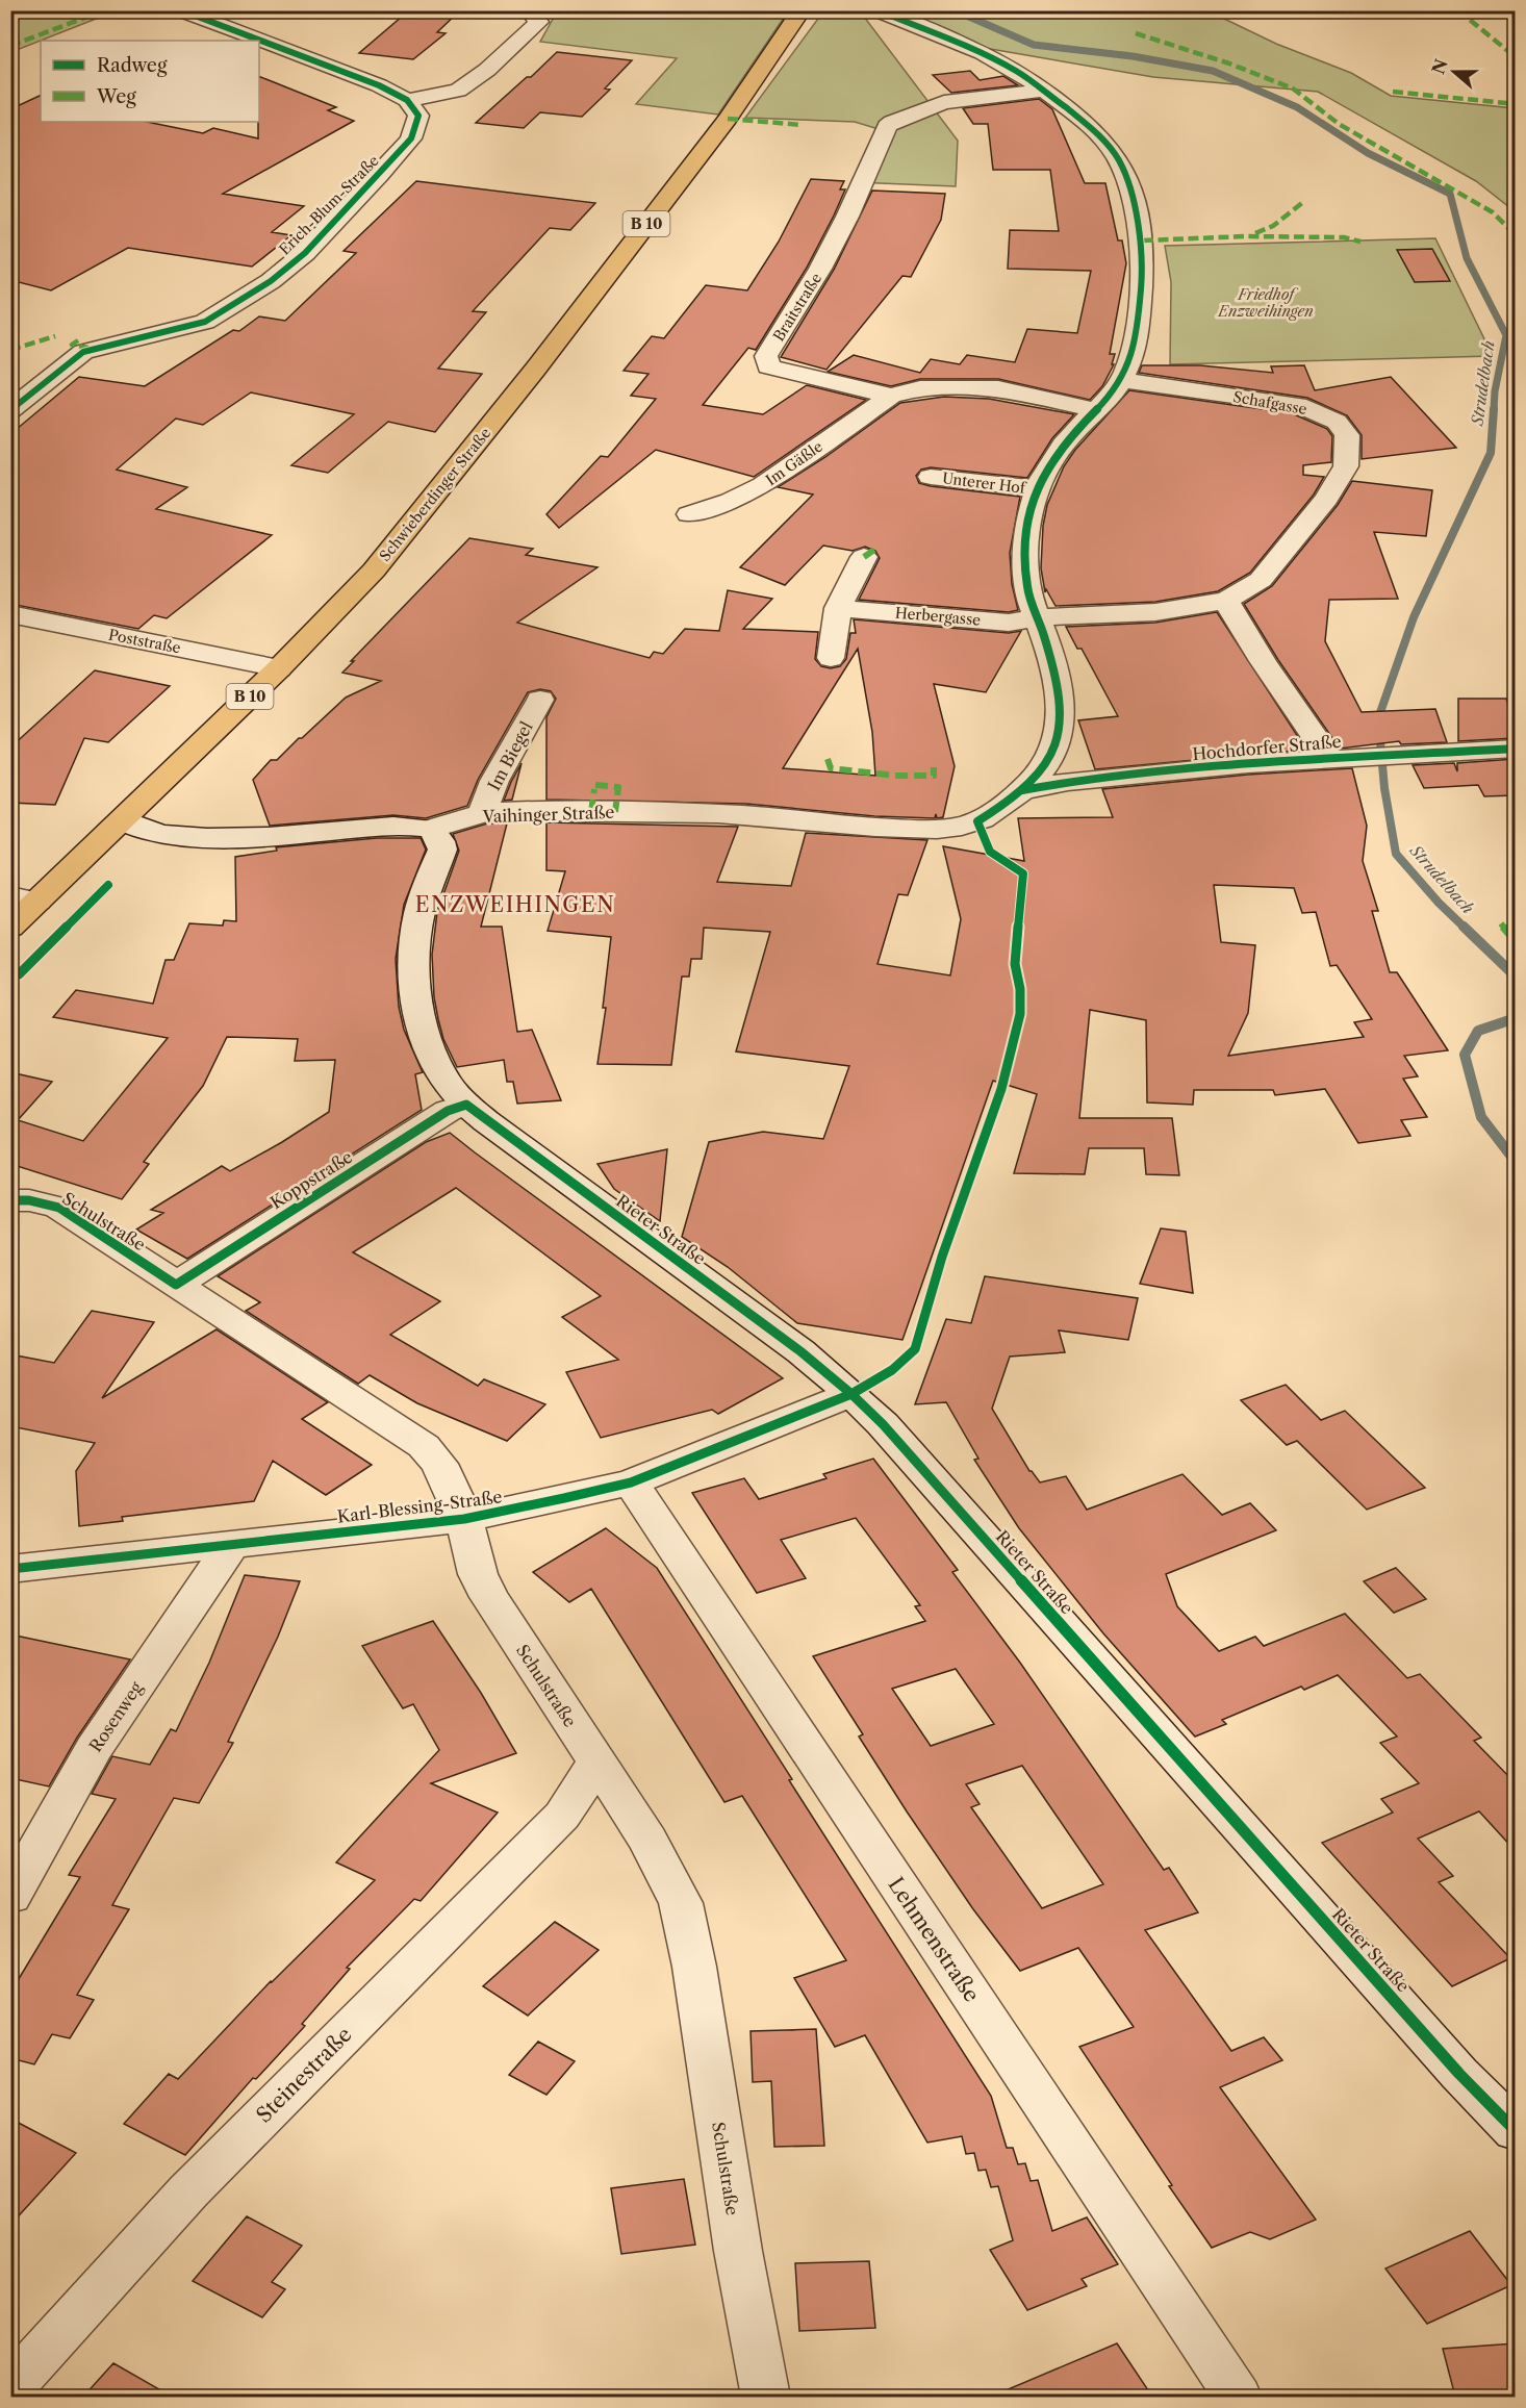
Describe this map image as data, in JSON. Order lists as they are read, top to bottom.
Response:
{
  "streets": {
    "main road": ["B 10", "Schwieberdinger Straße"],
    "street": [
      "Erich-Blum-Straße",
      "Braitstraße",
      "Schafgasse",
      "Im Gäßle",
      "Unterer Hof",
      "Herbergasse",
      "Poststraße",
      "Hochdorfer Straße",
      "Im Biegel",
      "Vaihinger Straße",
      "Koppstraße",
      "Schulstraße",
      "Rieter Straße",
      "Karl-Blessing-Straße",
      "Rosenweg",
      "Lehmenstraße",
      "Steinestraße"
    ]
  },
  "crossings": [
    ["Braitstraße", "Im Gäßle"],
    ["Braitstraße", "Vaihinger Straße"],
    ["Schafgasse", "Herbergasse"],
    ["Schafgasse", "Vaihinger Straße"],
    ["Unterer Hof", "Vaihinger Straße"],
    ["Schwieberdinger Straße", "Poststraße"],
    ["Schwieberdinger Straße", "Vaihinger Straße"],
    ["Herbergasse", "Vaihinger Straße"],
    ["Hochdorfer Straße", "Vaihinger Straße"],
    ["Im Biegel", "Vaihinger Straße"],
    ["Vaihinger Straße", "Rieter Straße"],
    ["Koppstraße", "Schulstraße"],
    ["Koppstraße", "Rieter Straße"],
    ["Schulstraße", "Karl-Blessing-Straße"],
    ["Schulstraße", "Steinestraße"],
    ["Rieter Straße", "Karl-Blessing-Straße"],
    ["Karl-Blessing-Straße", "Rosenweg"],
    ["Karl-Blessing-Straße", "Lehmenstraße"]
  ],
  "districts": ["ENZWEIHINGEN"],
  "water": ["Strudelbach"],
  "parks": ["Friedhof Enzweihingen"],
  "legend": ["Radweg", "Weg"],
  "north": "left"
}
